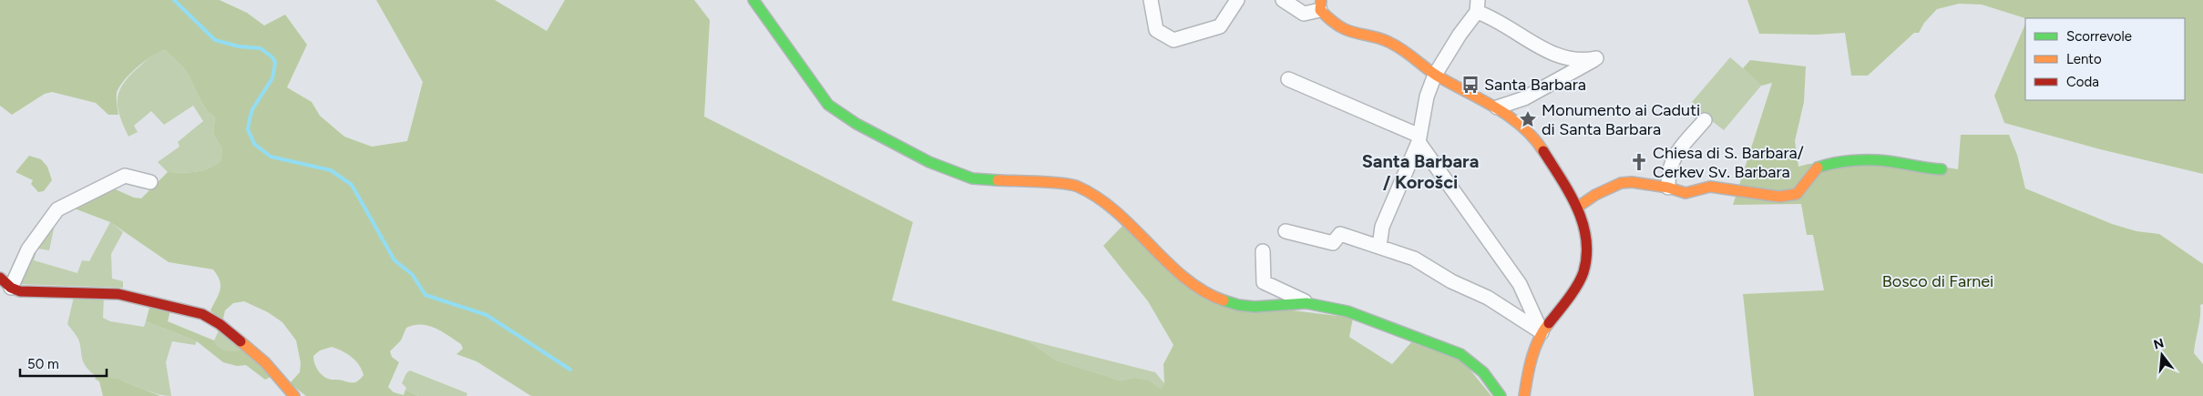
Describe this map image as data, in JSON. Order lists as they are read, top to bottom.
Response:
{
  "districts": ["Santa Barbara / Korošci"],
  "parks": ["Bosco di Farnei"],
  "places": {
    "bus stop": ["Santa Barbara"],
    "place": ["Monumento ai Caduti di Santa Barbara"],
    "church": ["Chiesa di S. Barbara/ Cerkev Sv. Barbara"]
  },
  "legend": ["Scorrevole", "Lento", "Coda"],
  "scale_bar": "50 m",
  "north": "top"
}
